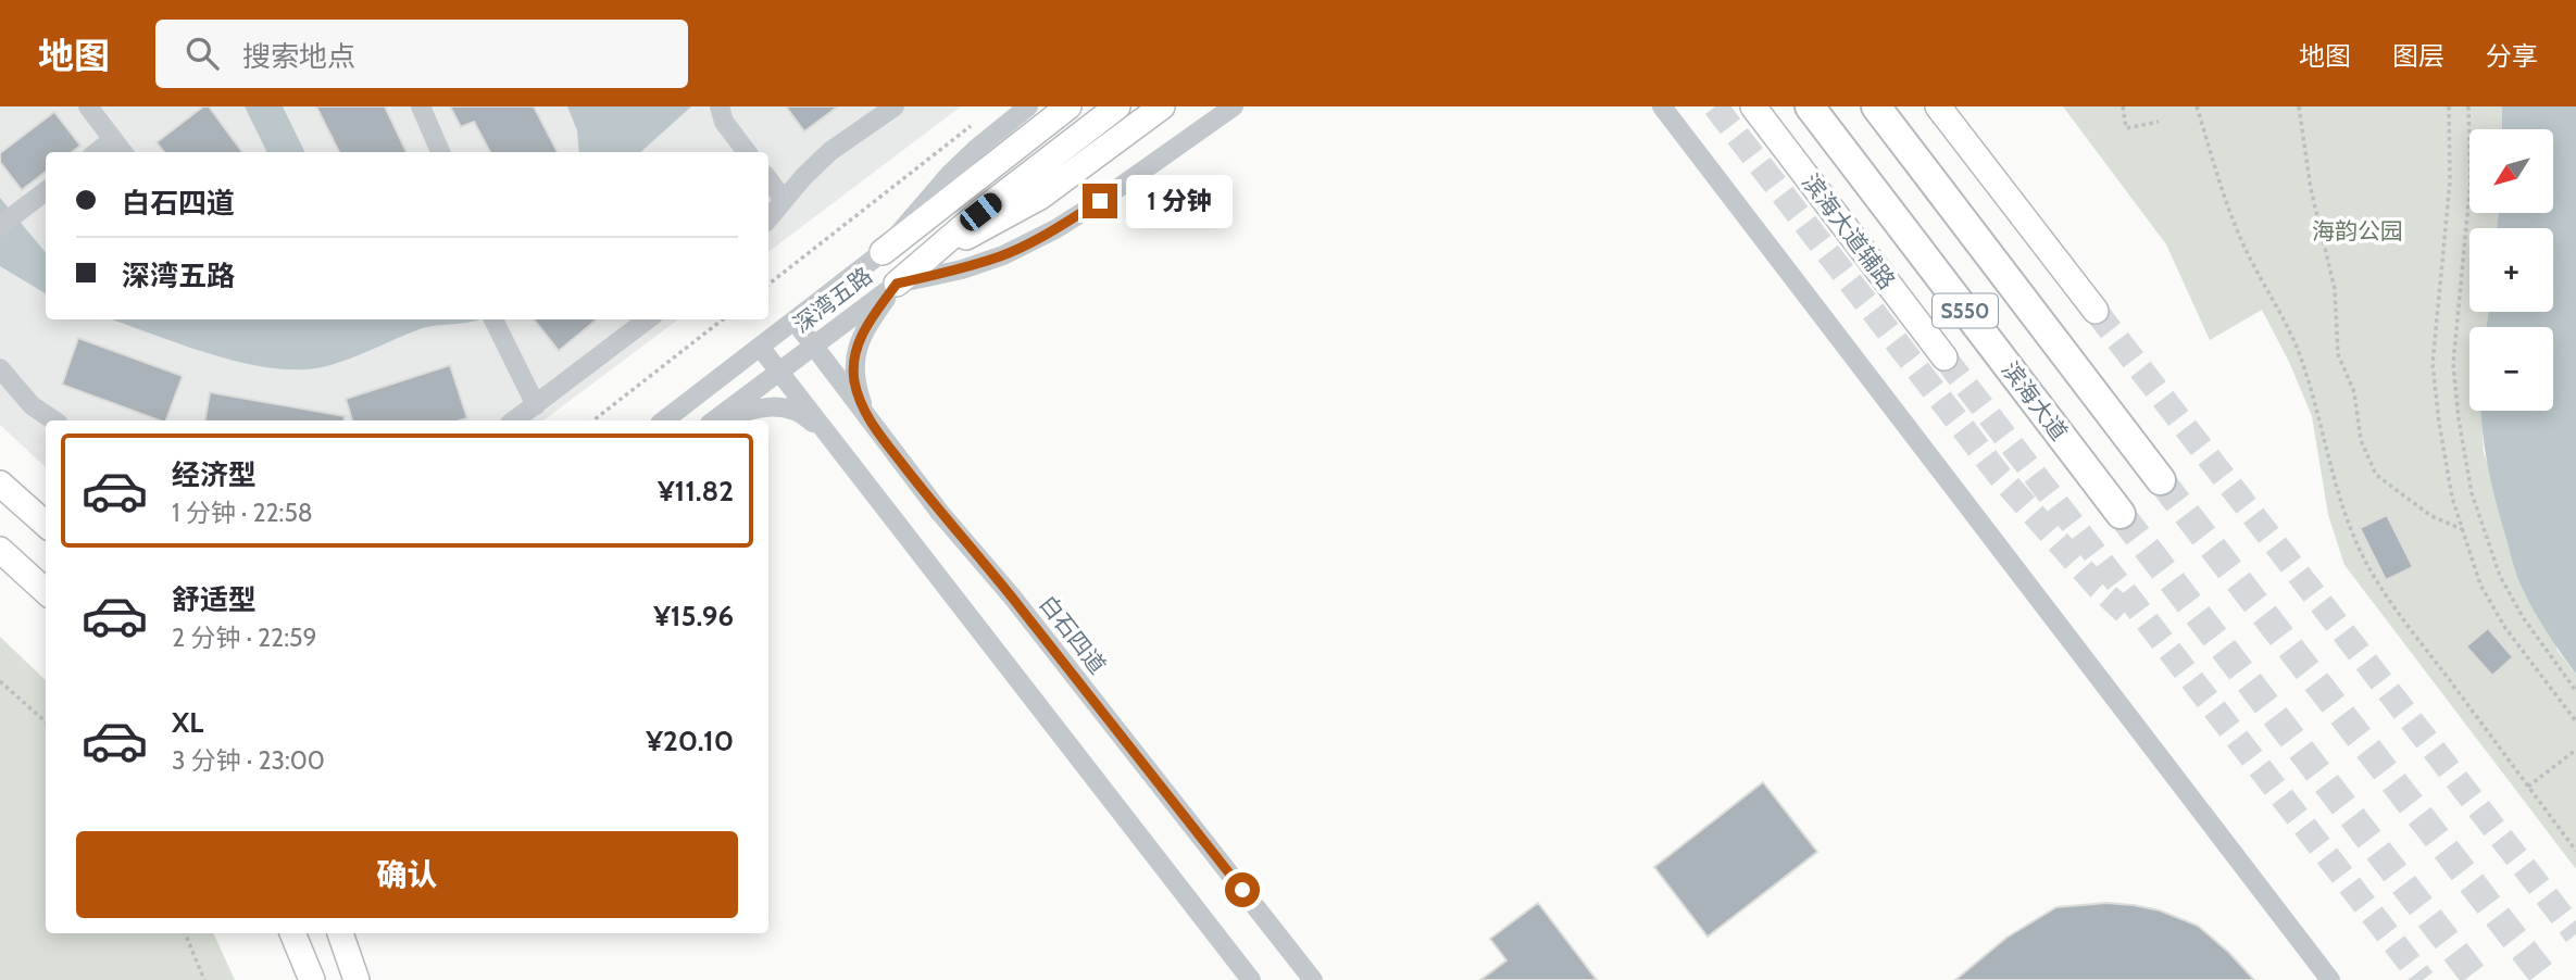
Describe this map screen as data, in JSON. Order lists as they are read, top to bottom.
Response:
{
  "streets": {
    "highway": ["S550", "滨海大道"],
    "main road": ["滨海大道辅路"],
    "street": ["深湾五路", "白石四道"]
  },
  "crossings": [
    ["深湾五路", "白石四道"]
  ],
  "parks": ["海韵公园"],
  "north": "bottom left",
  "page": {
    "header": "地图",
    "search": "搜索地点",
    "nav": ["地图", "图层", "分享"],
    "map_buttons": ["+", "−"],
    "banner": ["白石四道", "深湾五路"],
    "bubble": "1 分钟",
    "list": [
      {
        "name": "经济型",
        "note": "1 分钟 · 22:58",
        "value": "¥11.82"
      },
      {
        "name": "舒适型",
        "note": "2 分钟 · 22:59",
        "value": "¥15.96"
      },
      {
        "name": "XL",
        "note": "3 分钟 · 23:00",
        "value": "¥20.10"
      }
    ],
    "buttons": "确认"
  }
}
